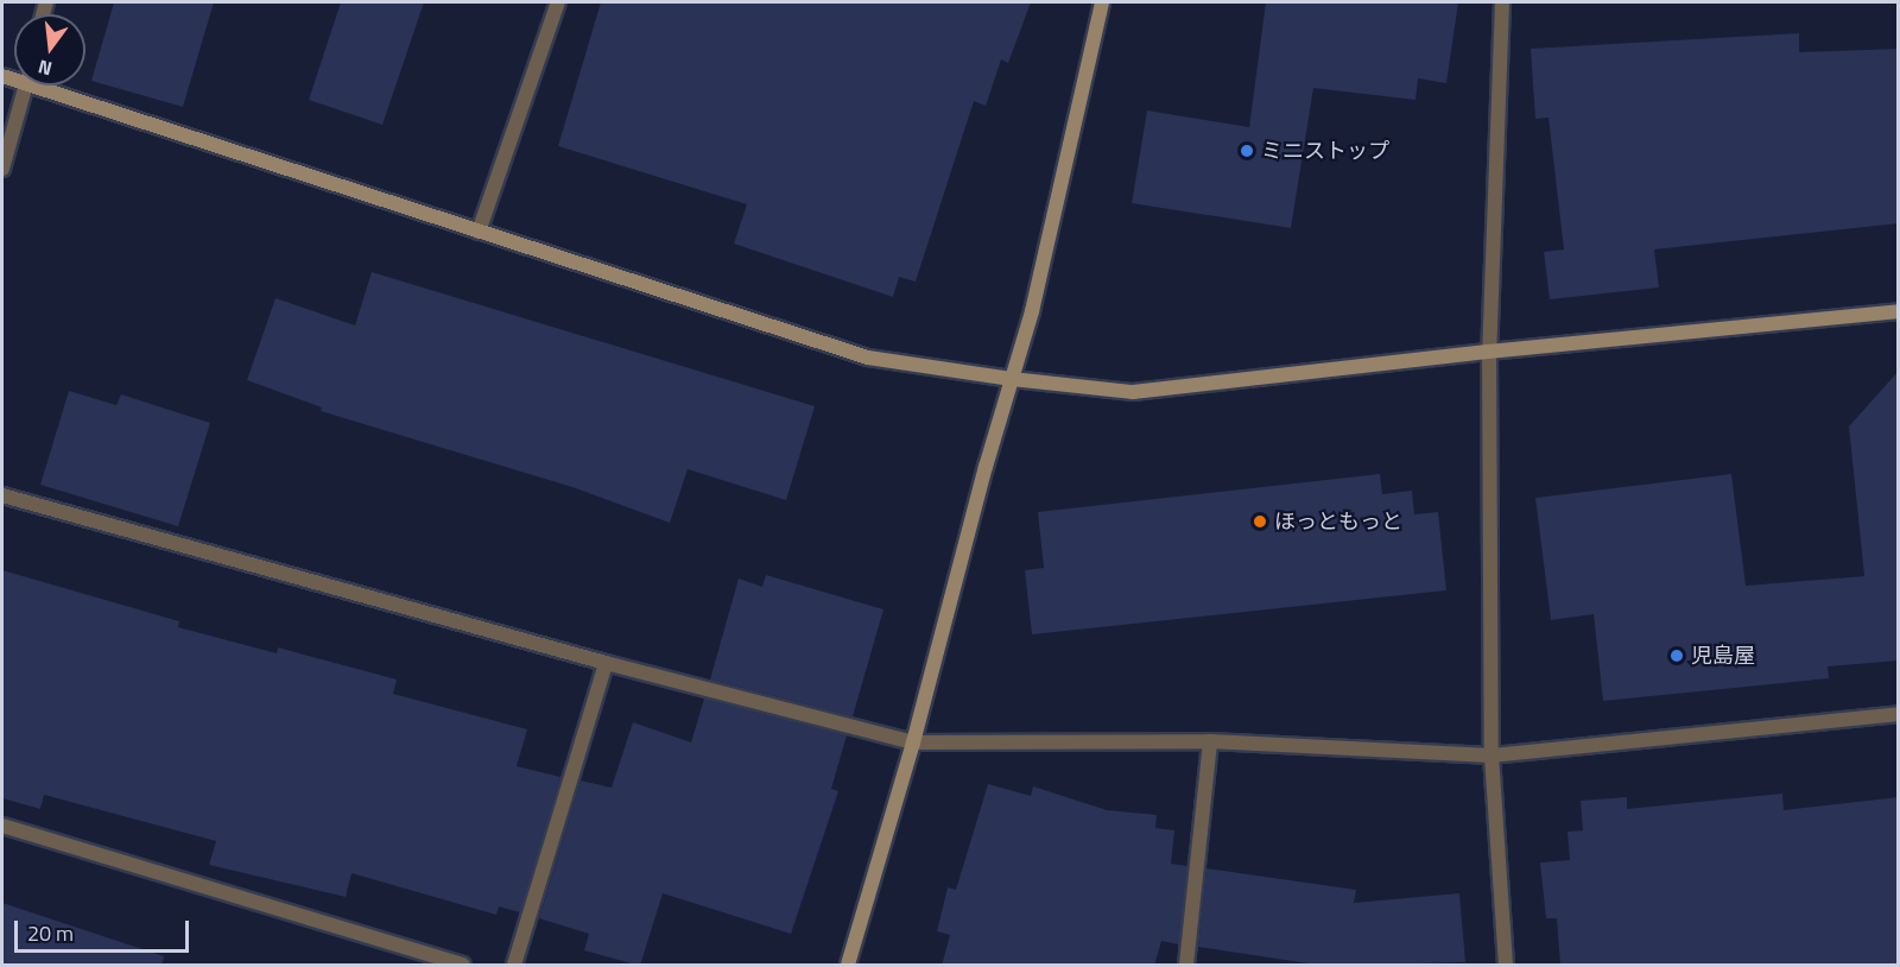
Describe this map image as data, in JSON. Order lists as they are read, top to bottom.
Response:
{
  "places": ["ミニストップ", "ほっともっと", "児島屋"],
  "scale_bar": "20 m",
  "north": "bottom"
}
